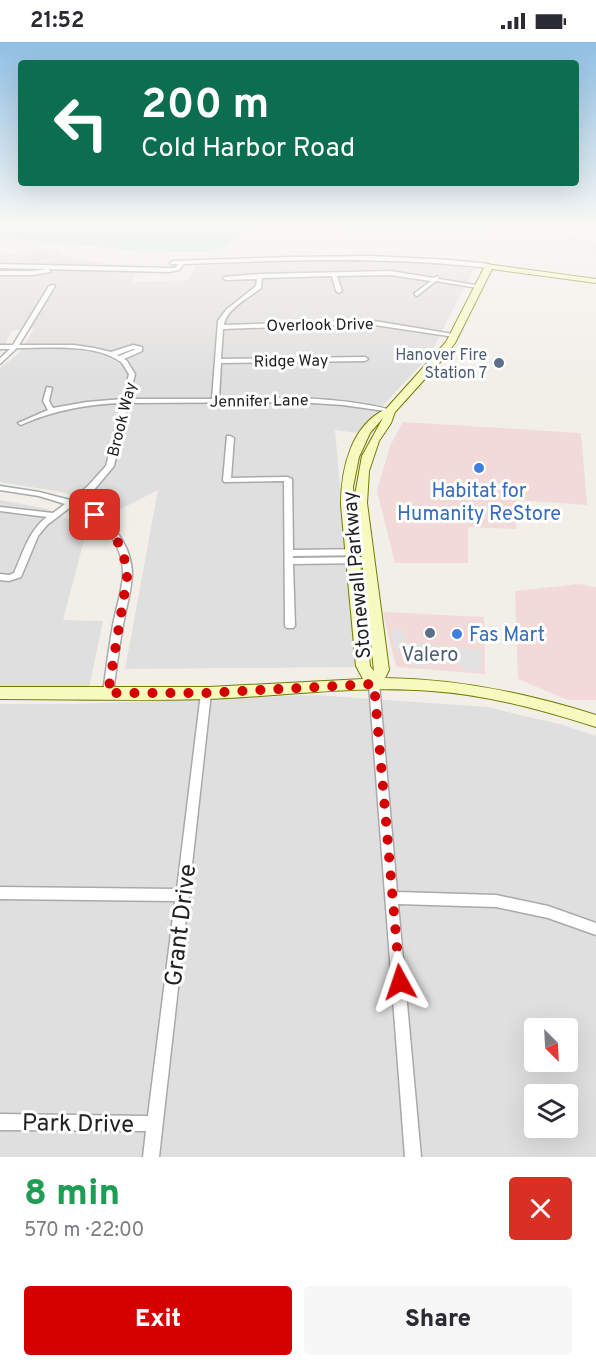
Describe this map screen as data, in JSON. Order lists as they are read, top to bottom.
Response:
{
  "streets": {
    "street": [
      "Overlook Drive",
      "Ridge Way",
      "Jennifer Lane",
      "Brook Way",
      "Stonewall Parkway",
      "Grant Drive",
      "Park Drive"
    ]
  },
  "crossings": [
    ["Overlook Drive", "Stonewall Parkway"],
    ["Jennifer Lane", "Brook Way"],
    ["Jennifer Lane", "Stonewall Parkway"],
    ["Grant Drive", "Park Drive"]
  ],
  "places": [
    "Hanover Fire Station 7",
    "Habitat for Humanity ReStore",
    "Valero",
    "Fas Mart"
  ],
  "north": "bottom right",
  "page": {
    "status": "21:52",
    "turn": ["200 m", "Cold Harbor Road"],
    "heading": ["8 min", "570 m · 22:00"],
    "buttons": ["Exit", "Share"]
  }
}
